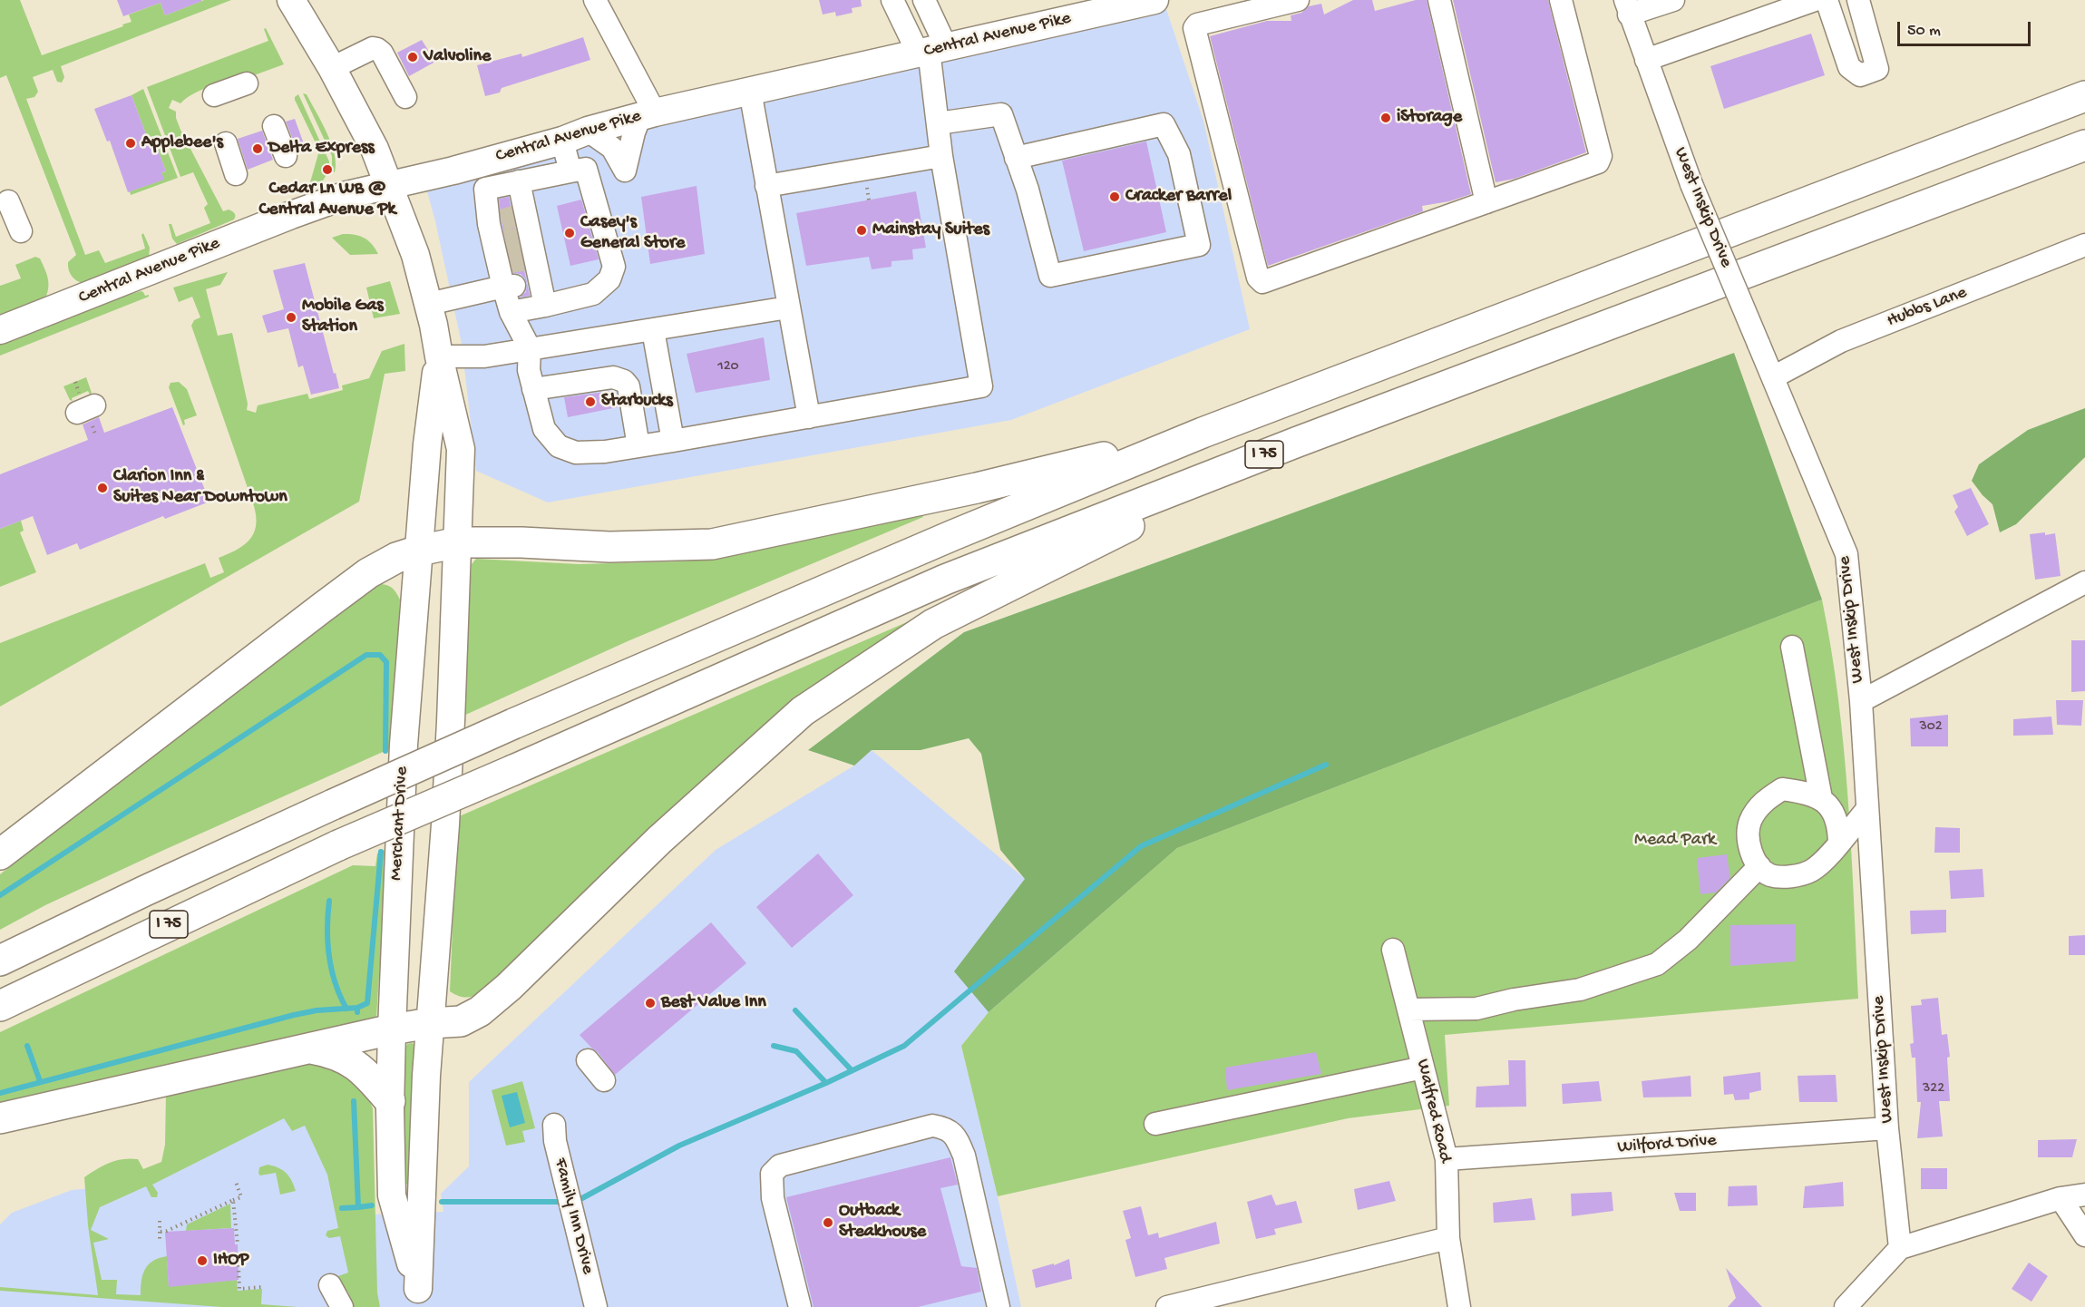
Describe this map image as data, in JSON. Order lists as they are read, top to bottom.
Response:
{
  "streets": {
    "highway": ["I 75"],
    "main road": ["Central Avenue Pike", "Merchant Drive"],
    "street": [
      "West Inskip Drive",
      "Hubbs Lane",
      "Walfred Road",
      "Wilford Drive",
      "Family Inn Drive"
    ]
  },
  "crossings": [
    ["Central Avenue Pike", "Merchant Drive"],
    ["West Inskip Drive", "Hubbs Lane"],
    ["West Inskip Drive", "Wilford Drive"],
    ["Walfred Road", "Wilford Drive"]
  ],
  "parks": ["Mead Park"],
  "places": [
    "Valvoline",
    "iStorage",
    "Applebee's",
    "Delta Express",
    "Cedar Ln WB @ Central Avenue Pk",
    "Cracker Barrel",
    "Mainstay Suites",
    "Casey's General Store",
    "Mobile Gas Station",
    "Starbucks",
    "Clarion Inn & Suites Near Downtown",
    "Best Value Inn",
    "Outback Steakhouse",
    "IHOP"
  ],
  "house_numbers": ["120", "302", "322"],
  "scale_bar": "50 m"
}
